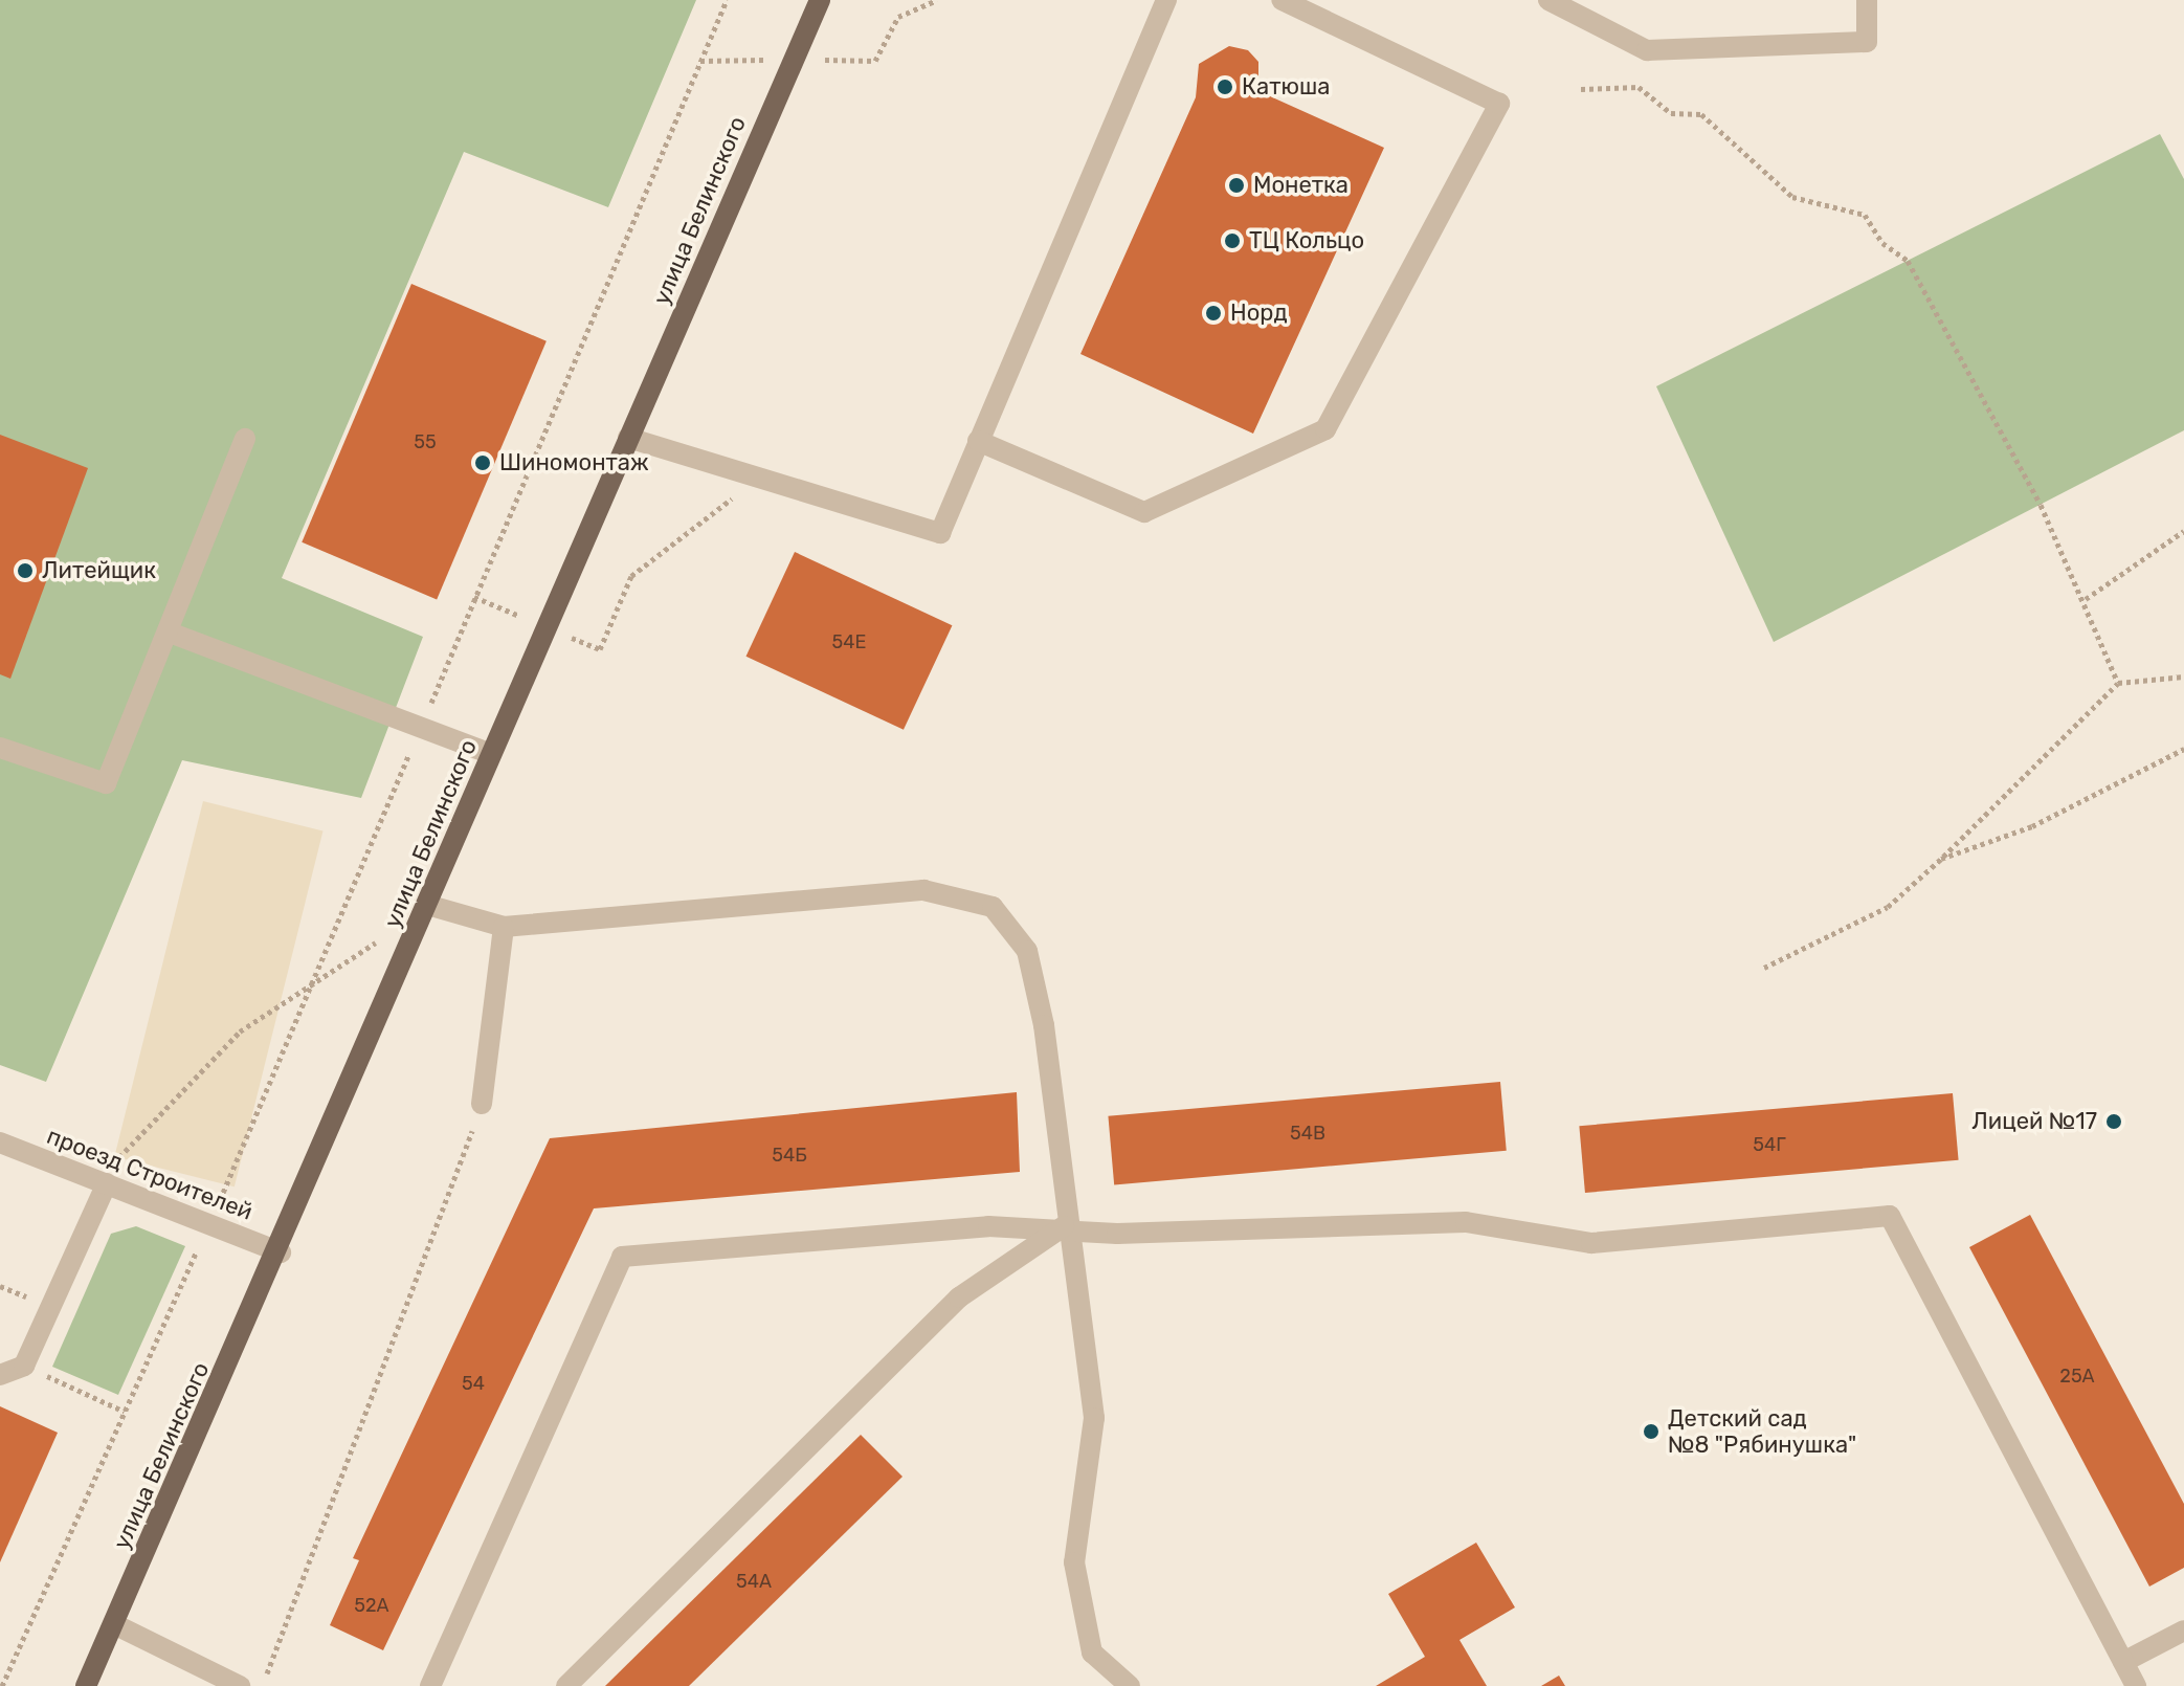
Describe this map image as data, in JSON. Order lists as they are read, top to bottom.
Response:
{
  "streets": {
    "main road": ["улица Белинского"],
    "street": ["проезд Строителей"]
  },
  "crossings": [
    ["улица Белинского", "проезд Строителей"]
  ],
  "places": [
    "Катюша",
    "Монетка",
    "ТЦ Кольцо",
    "Норд",
    "Шиномонтаж",
    "Литейщик",
    "Лицей №17",
    "Детский сад №8 \"Рябинушка\""
  ],
  "house_numbers": [
    "55",
    "54Е",
    "54В",
    "54Г",
    "54Б",
    "25А",
    "54",
    "54А",
    "52А"
  ]
}
